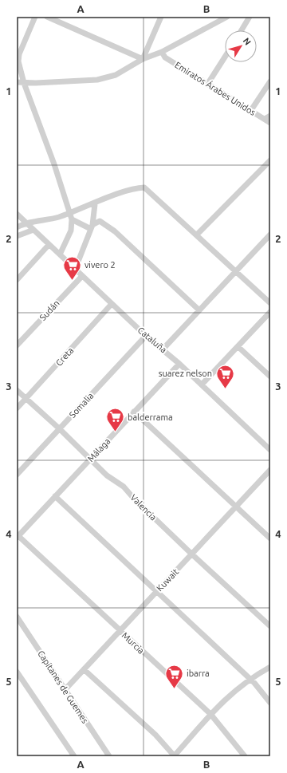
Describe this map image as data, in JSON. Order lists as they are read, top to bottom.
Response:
{
  "streets": {
    "street": [
      "Emiratos Árabes Unidos",
      "Sudán",
      "Cataluña",
      "Creta",
      "Somalia",
      "Málaga",
      "Valencia",
      "Kuwait",
      "Murcia",
      "Capitanes de Guemes"
    ]
  },
  "crossings": [
    ["Sudán", "Cataluña"],
    ["Cataluña", "Creta"],
    ["Cataluña", "Somalia"],
    ["Cataluña", "Málaga"],
    ["Creta", "Valencia"],
    ["Somalia", "Valencia"],
    ["Málaga", "Valencia"],
    ["Málaga", "Murcia"],
    ["Valencia", "Kuwait"],
    ["Kuwait", "Murcia"],
    ["Kuwait", "Capitanes de Guemes"]
  ],
  "places": {
    "supermarket": [
      "vivero 2",
      "suarez nelson",
      "balderrama",
      "ibarra"
    ]
  },
  "north": "top right",
  "grid": {
    "columns": ["A", "B"],
    "rows": [
      "1",
      "2",
      "3",
      "4",
      "5"
    ]
  }
}
